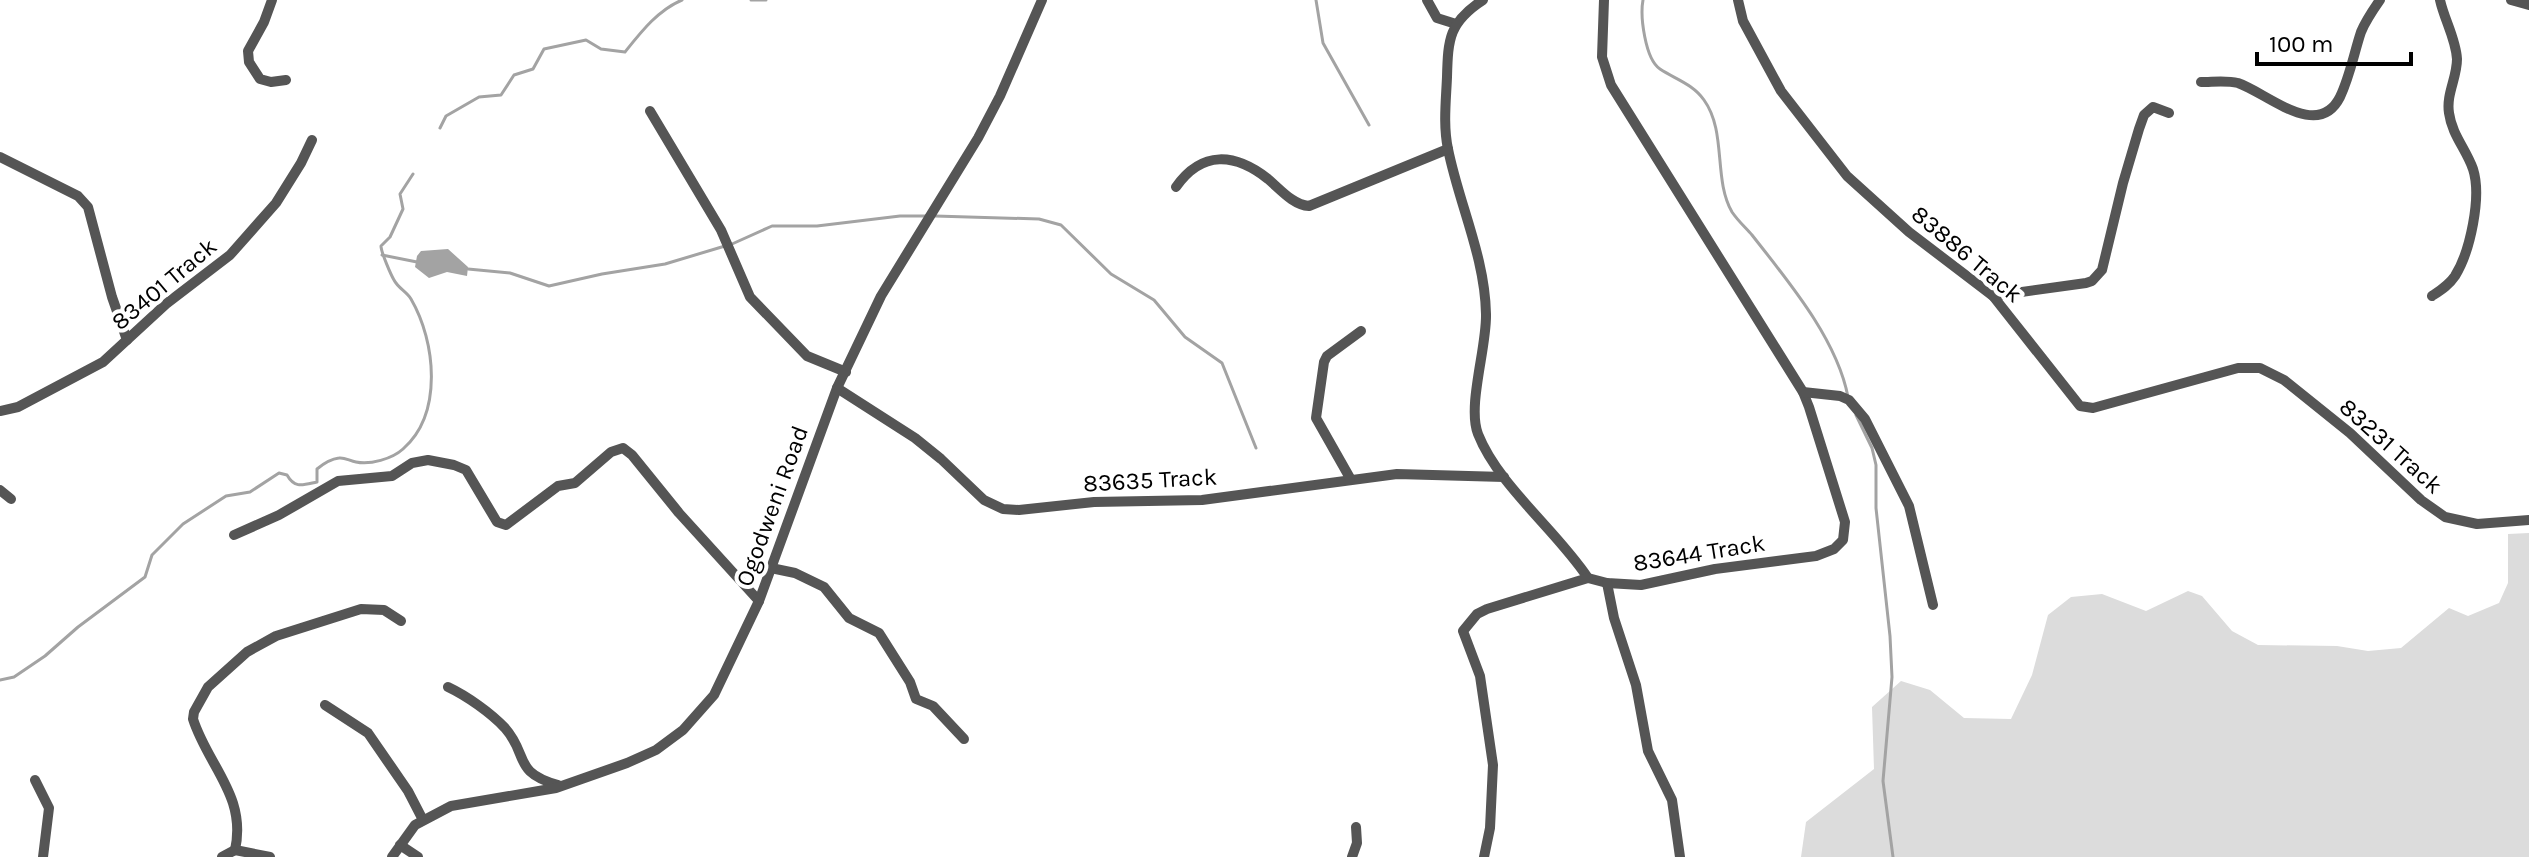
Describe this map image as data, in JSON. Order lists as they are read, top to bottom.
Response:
{
  "streets": {
    "street": [
      "83886 Track",
      "83401 Track",
      "83231 Track",
      "83635 Track",
      "Ogodweni Road",
      "83644 Track"
    ]
  },
  "crossings": [
    ["83886 Track", "83231 Track"],
    ["83635 Track", "Ogodweni Road"]
  ],
  "scale_bar": "100 m"
}
